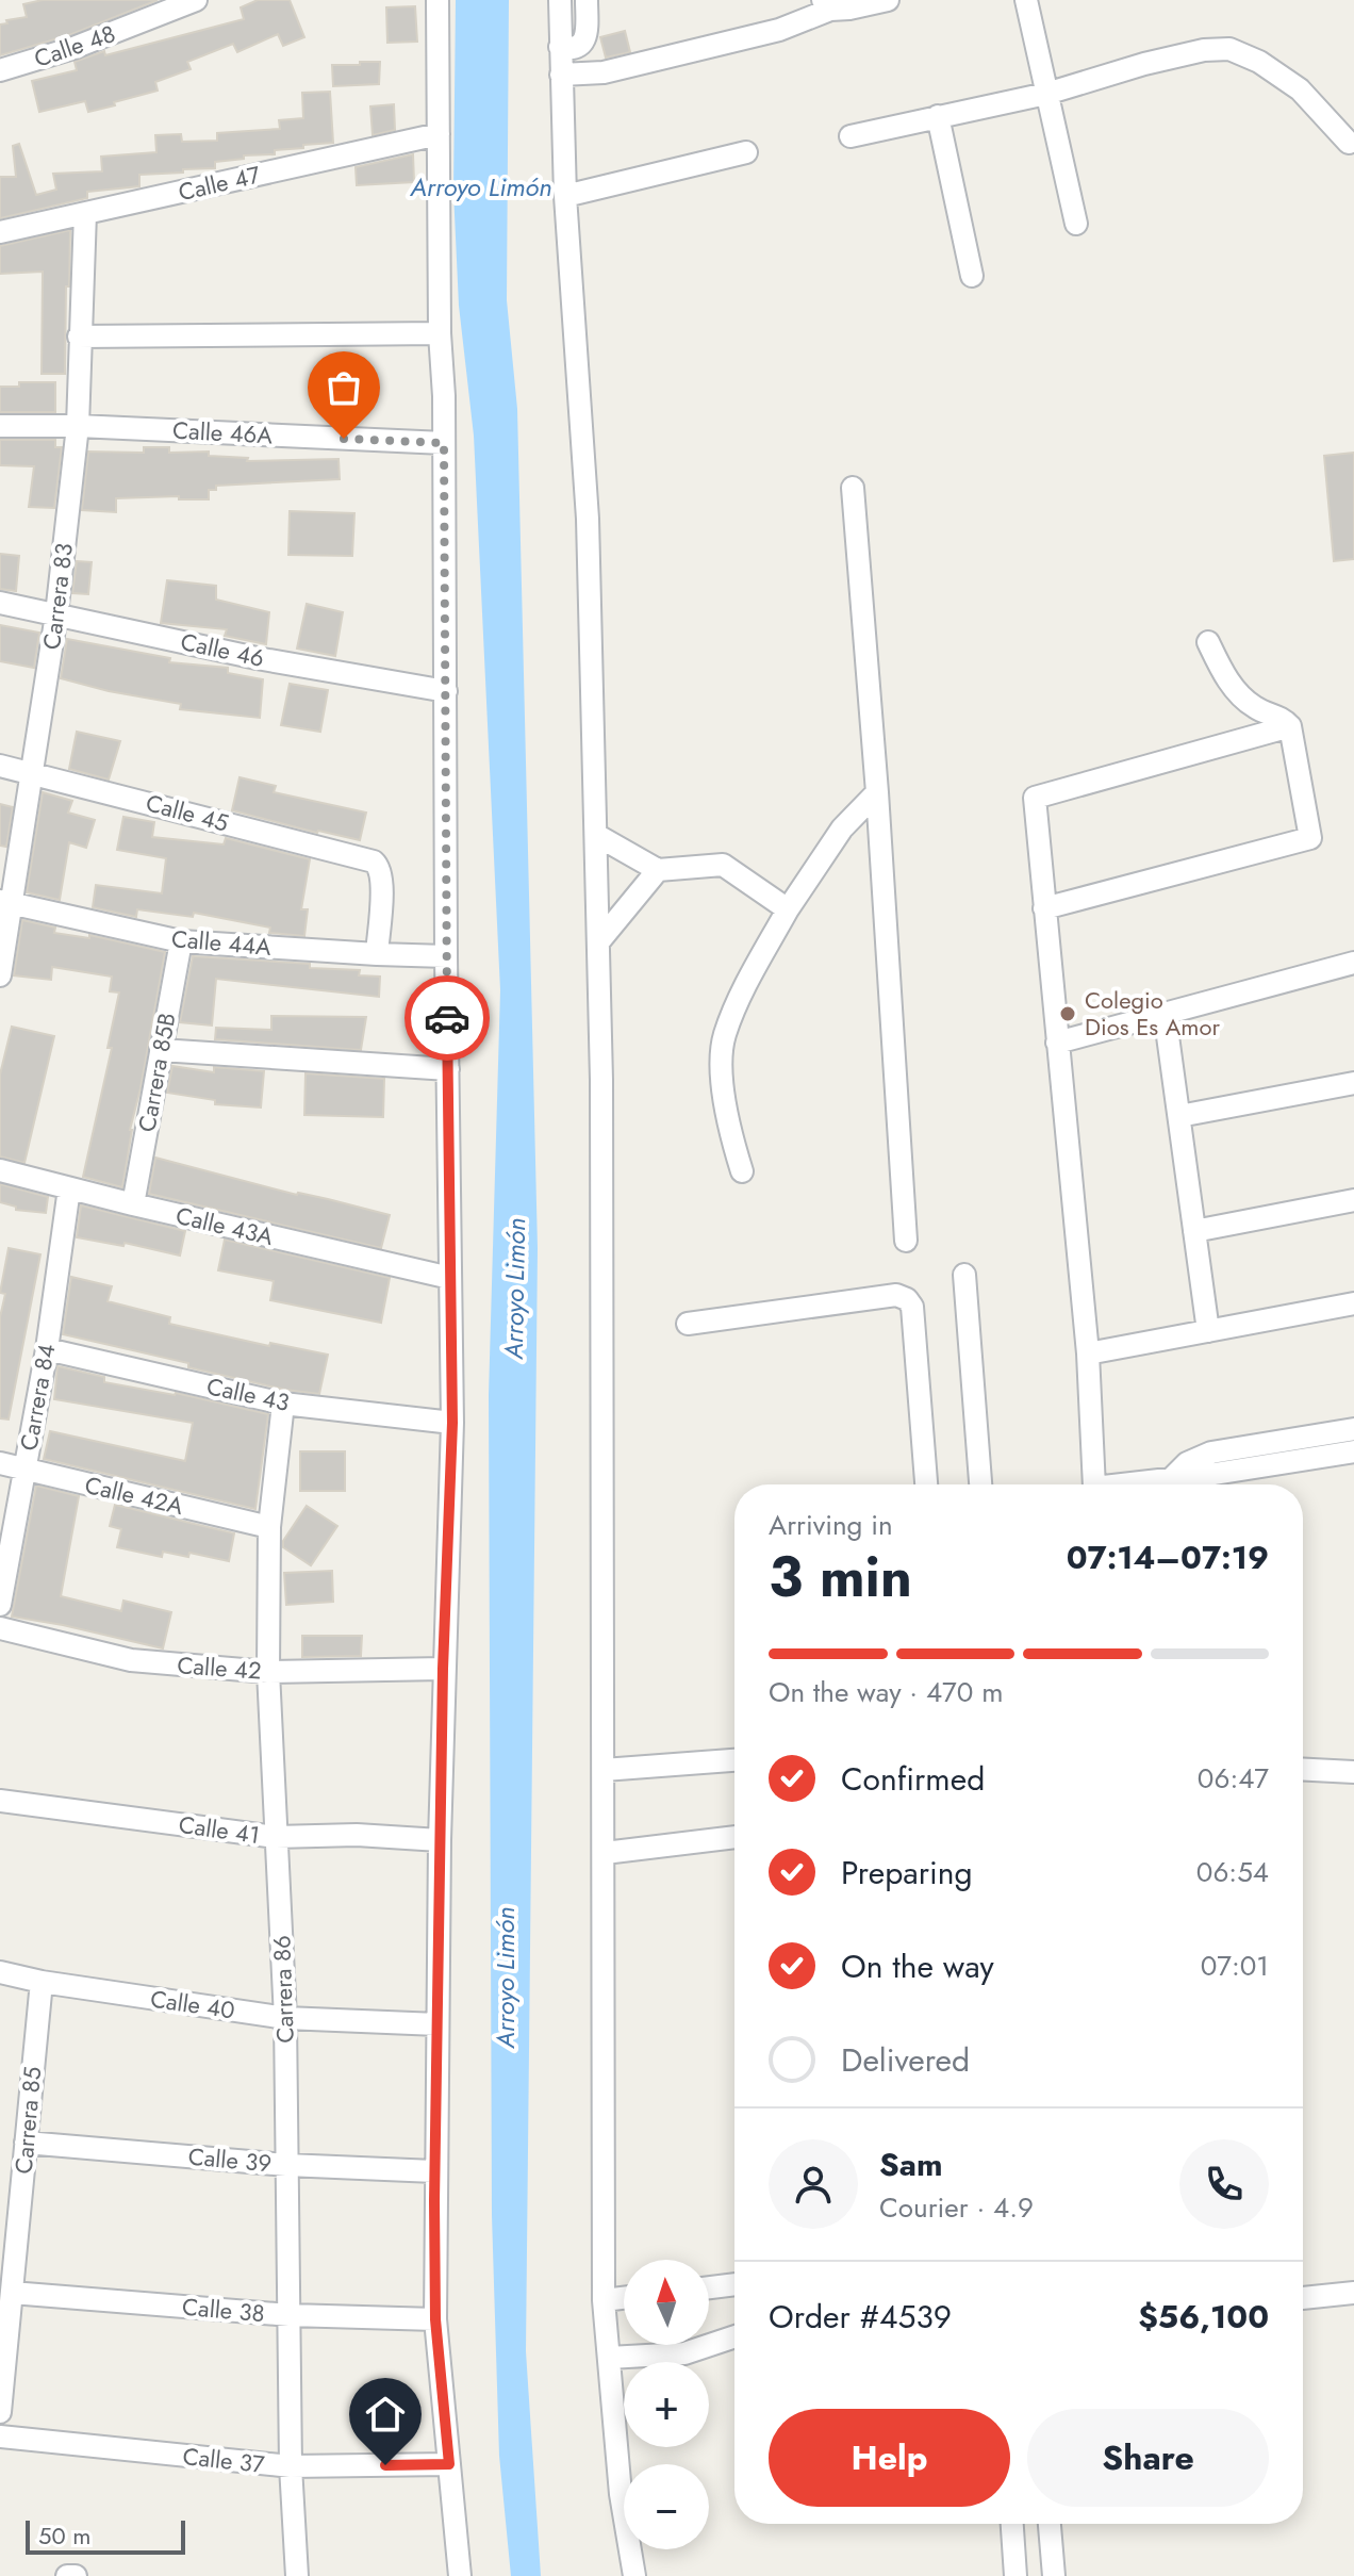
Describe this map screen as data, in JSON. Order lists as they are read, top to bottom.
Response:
{
  "streets": {
    "street": [
      "Calle 48",
      "Calle 47",
      "Calle 46A",
      "Carrera 83",
      "Calle 46",
      "Calle 45",
      "Calle 44A",
      "Carrera 85B",
      "Calle 43A",
      "Calle 43",
      "Carrera 84",
      "Calle 42A",
      "Calle 42",
      "Calle 41",
      "Carrera 86",
      "Calle 40",
      "Carrera 85",
      "Calle 39",
      "Calle 38",
      "Calle 37"
    ]
  },
  "crossings": [
    ["Calle 47", "Carrera 83"],
    ["Calle 46A", "Carrera 83"],
    ["Carrera 83", "Calle 46"],
    ["Carrera 83", "Calle 45"],
    ["Carrera 83", "Calle 44A"],
    ["Calle 45", "Calle 44A"],
    ["Calle 44A", "Carrera 85B"],
    ["Carrera 85B", "Calle 43A"],
    ["Calle 43A", "Carrera 84"],
    ["Calle 43", "Carrera 84"],
    ["Calle 43", "Carrera 86"],
    ["Carrera 84", "Calle 42A"],
    ["Calle 42A", "Carrera 86"],
    ["Calle 42", "Carrera 86"],
    ["Calle 41", "Carrera 86"],
    ["Carrera 86", "Calle 40"],
    ["Carrera 86", "Calle 39"],
    ["Carrera 86", "Calle 38"],
    ["Carrera 86", "Calle 37"],
    ["Calle 40", "Carrera 85"],
    ["Carrera 85", "Calle 39"],
    ["Carrera 85", "Calle 38"]
  ],
  "water": ["Arroyo Limón"],
  "places": ["Colegio Dios Es Amor"],
  "scale_bar": "50 m",
  "north": "top",
  "page": {
    "heading": ["3 min", "Arriving in", "07:14–07:19"],
    "panel": [
      "Sam",
      "Courier · 4.9",
      "Order #4539",
      "$56,100"
    ],
    "bar": "On the way · 470 m",
    "list": [
      ["Confirmed", "06:47"],
      ["Preparing", "06:54"],
      ["On the way", "07:01"],
      "Delivered"
    ],
    "map_buttons": ["+", "−"],
    "buttons": ["Help", "Share"],
    "scale": "50 m"
  }
}
